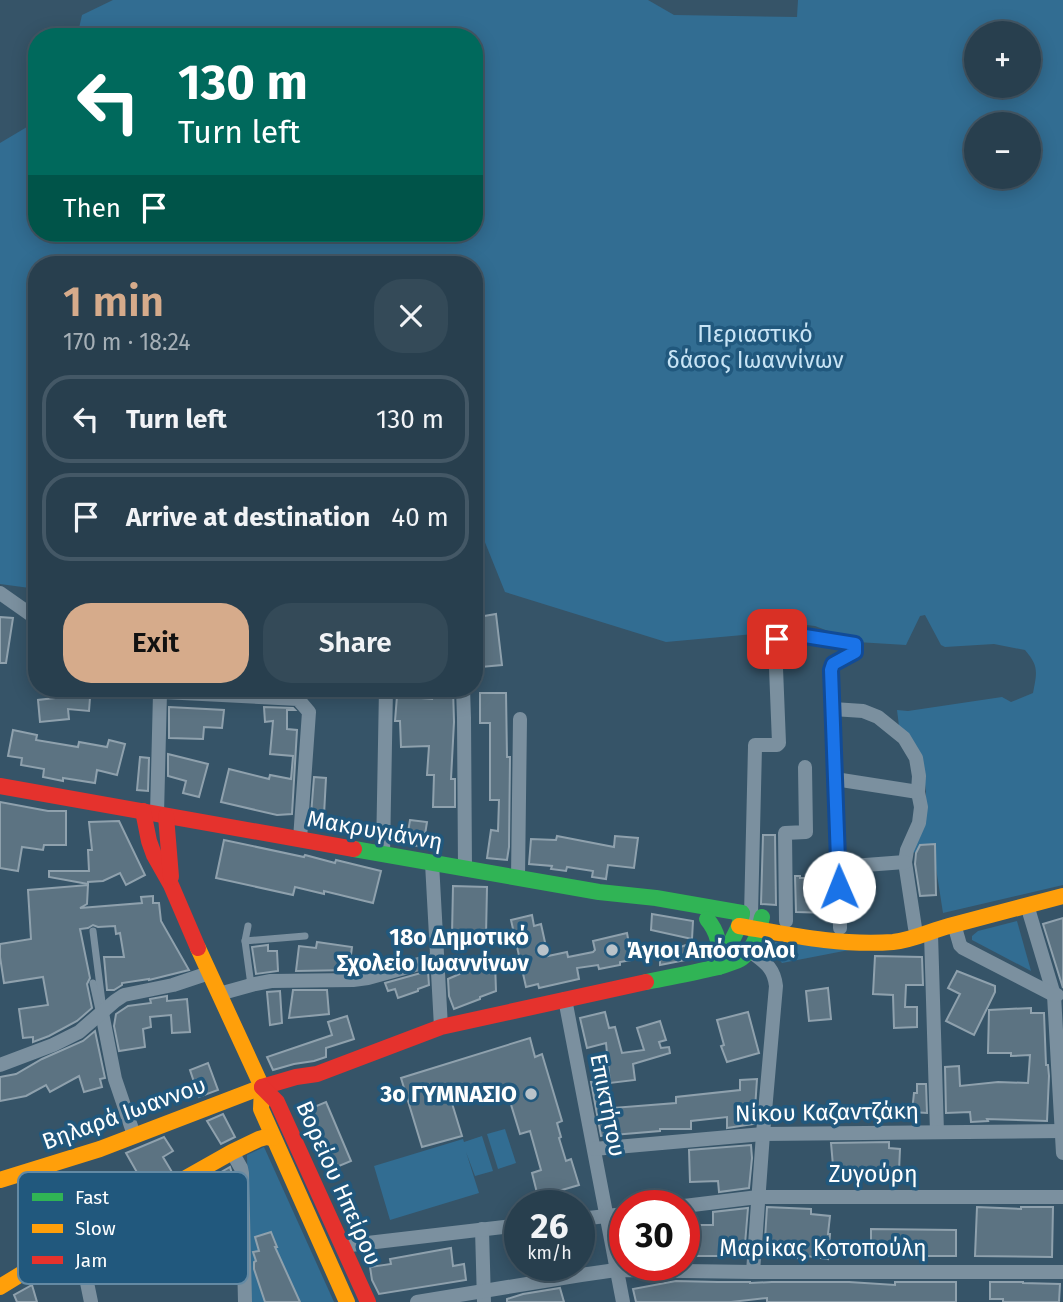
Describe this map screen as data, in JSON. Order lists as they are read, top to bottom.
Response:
{
  "streets": {
    "main road": ["Μακρυγιάννη", "Βηλαρά Ιωαννου", "Βορείου Ηπείρου"],
    "street": [
      "Επικτήτου",
      "Νίκου Καζαντζάκη",
      "Ζυγούρη",
      "Μαρίκας Κοτοπούλη"
    ]
  },
  "crossings": [
    ["Μακρυγιάννη", "Βορείου Ηπείρου"],
    ["Επικτήτου", "Νίκου Καζαντζάκη"],
    ["Βηλαρά Ιωαννου", "Βορείου Ηπείρου"]
  ],
  "parks": ["Περιαστικό δάσος Ιωαννίνων"],
  "places": ["18ο Δημοτικό Σχολείο Ιωαννίνων", "Άγιοι Απόστολοι", "3ο ΓΥΜΝΑΣΙΟ"],
  "legend": ["Fast", "Slow", "Jam"],
  "page": {
    "map_buttons": ["+", "−"],
    "turn": ["130 m", "Turn left"],
    "then": "Then",
    "heading": ["1 min", "170 m · 18:24"],
    "list": [
      {
        "name": "Turn left",
        "value": "130 m"
      },
      {
        "name": "Arrive at destination",
        "value": "40 m"
      }
    ],
    "buttons": ["Exit", "Share"],
    "speed": "26 km/h",
    "limit": "30"
  }
}
